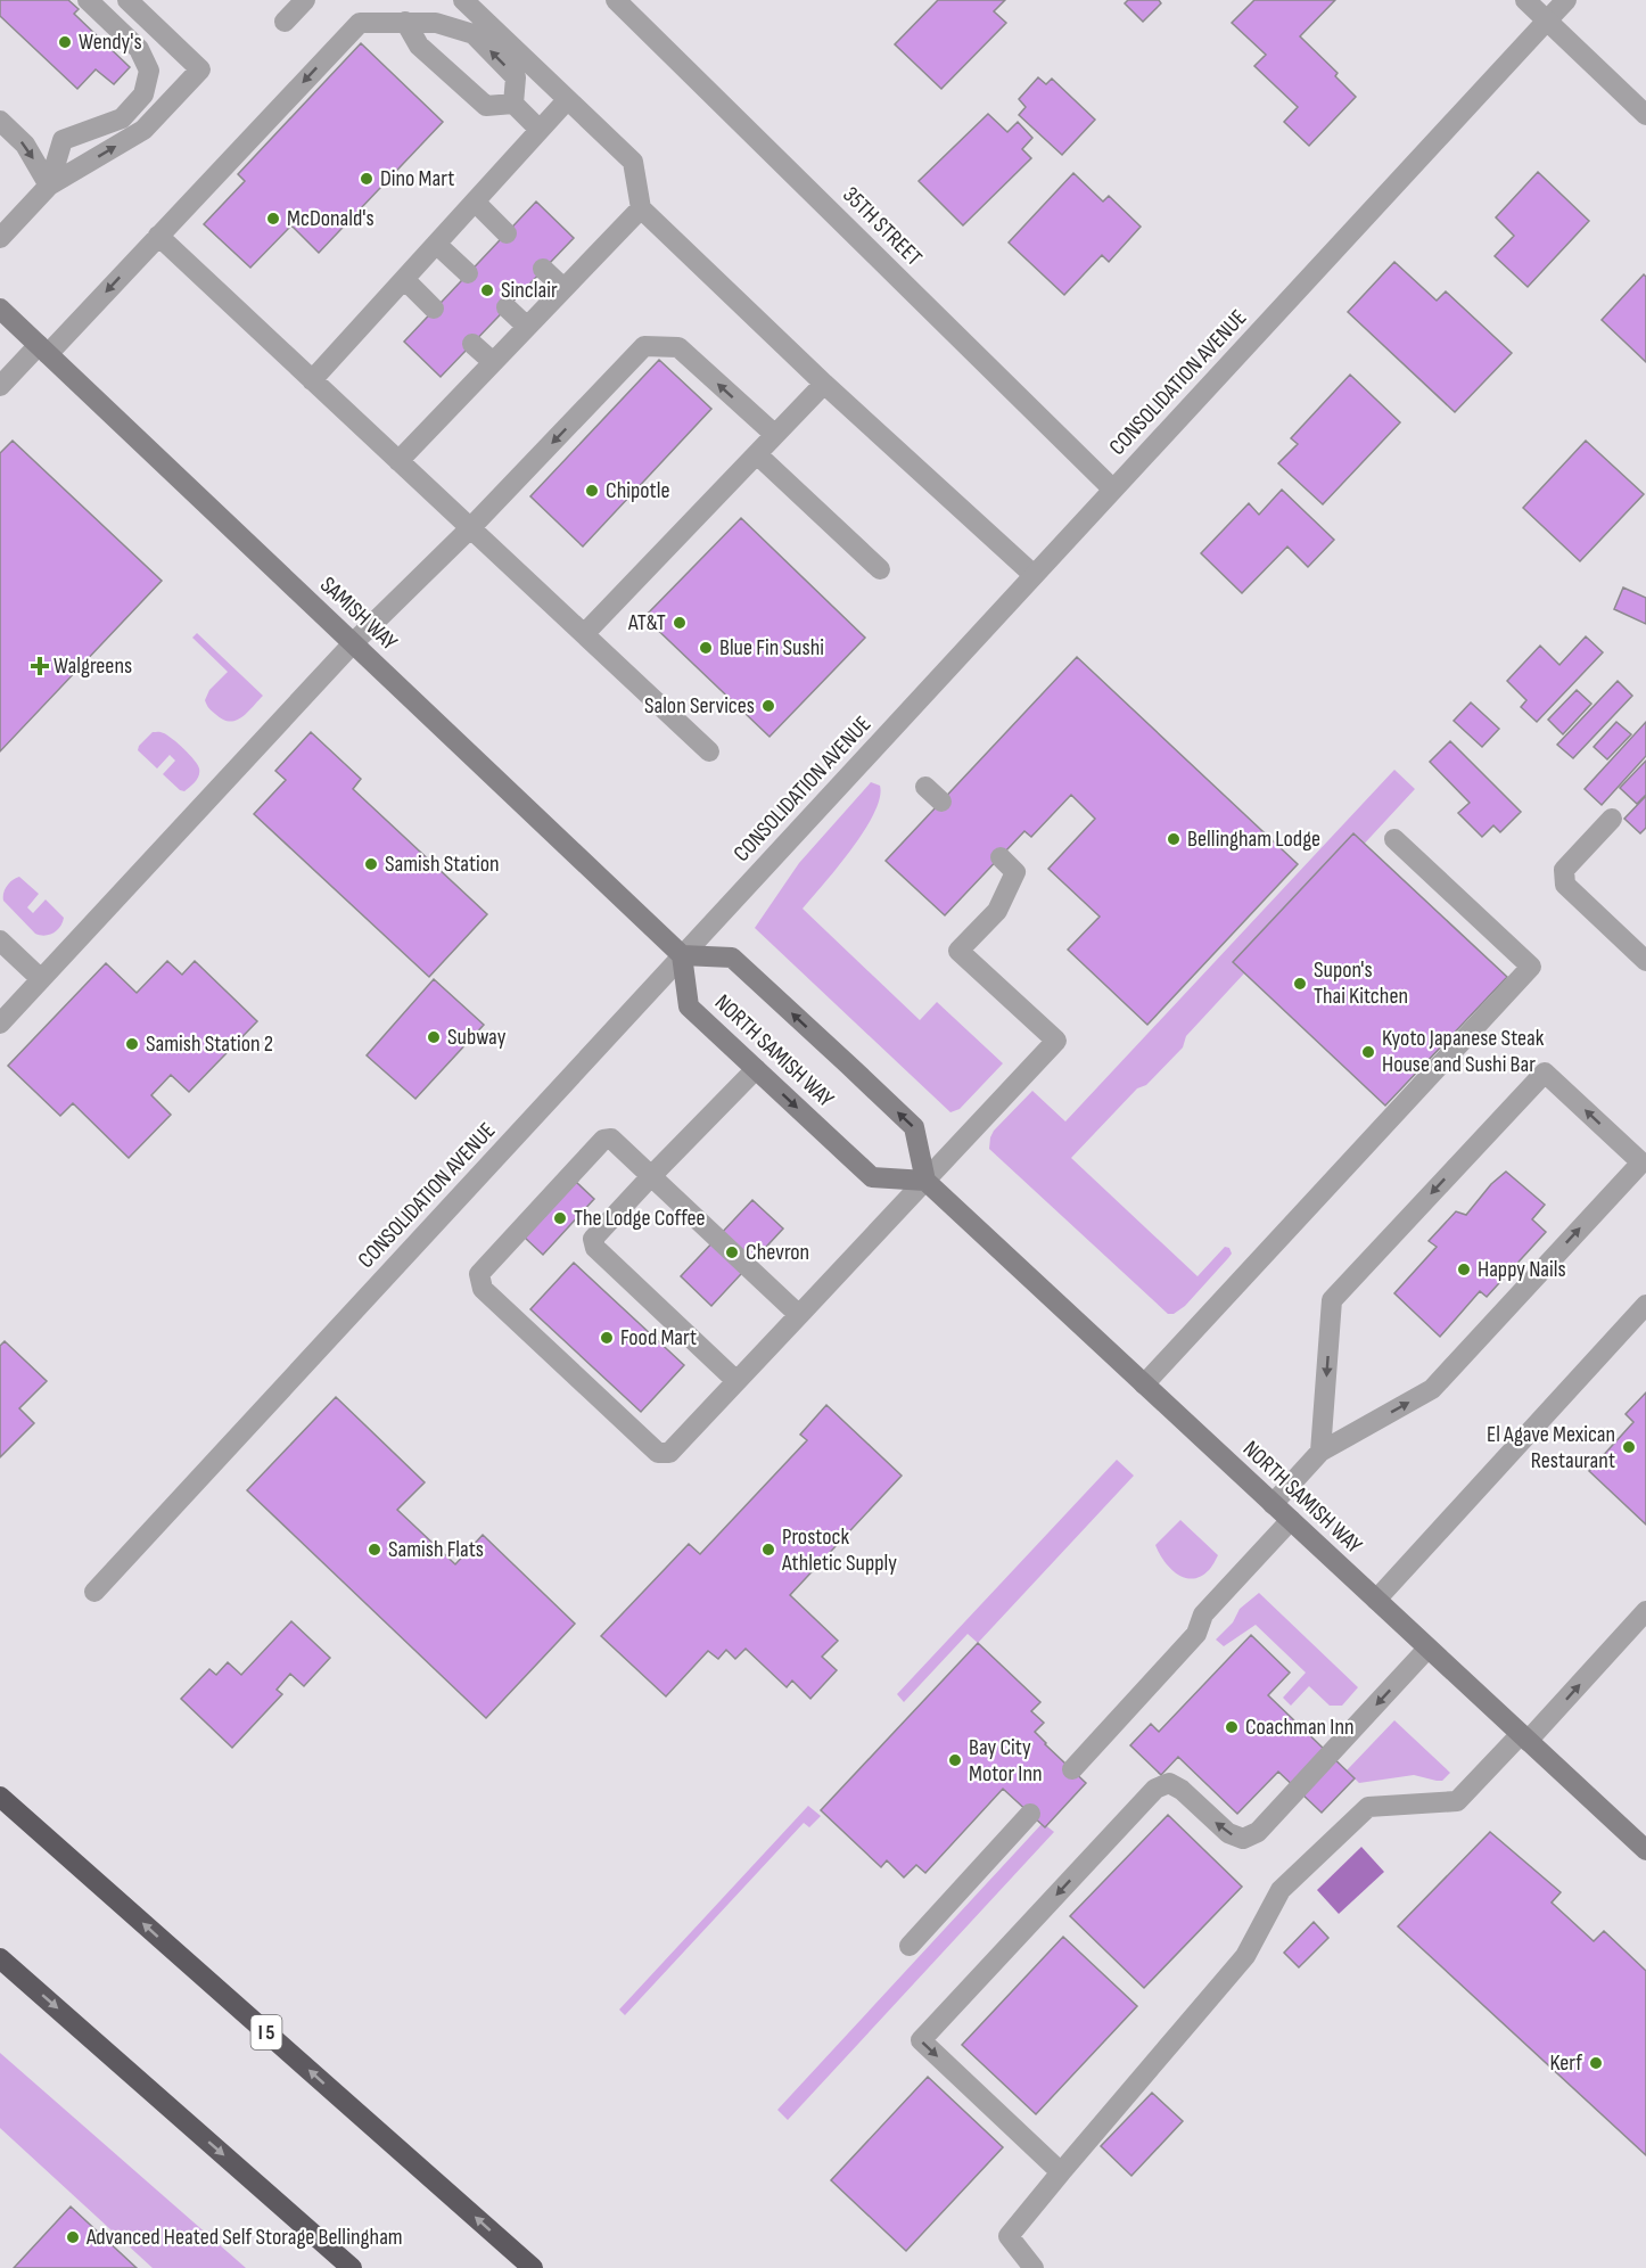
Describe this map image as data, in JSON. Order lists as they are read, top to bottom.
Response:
{
  "streets": {
    "highway": ["I 5"],
    "main road": ["SAMISH WAY", "NORTH SAMISH WAY"],
    "street": ["35TH STREET", "CONSOLIDATION AVENUE"]
  },
  "crossings": [
    ["35TH STREET", "CONSOLIDATION AVENUE"],
    ["CONSOLIDATION AVENUE", "SAMISH WAY"],
    ["CONSOLIDATION AVENUE", "NORTH SAMISH WAY"],
    ["SAMISH WAY", "NORTH SAMISH WAY"]
  ],
  "places": {
    "other": [
      "Wendy's",
      "Dino Mart",
      "McDonald's",
      "Sinclair",
      "Chipotle",
      "AT&T",
      "Blue Fin Sushi",
      "Salon Services",
      "Bellingham Lodge",
      "Samish Station",
      "Supon's Thai Kitchen",
      "Subway",
      "Samish Station 2",
      "Kyoto Japanese Steak House and Sushi Bar",
      "The Lodge Coffee",
      "Chevron",
      "Happy Nails",
      "Food Mart",
      "El Agave Mexican Restaurant",
      "Samish Flats",
      "Prostock Athletic Supply",
      "Coachman Inn",
      "Bay City Motor Inn",
      "Kerf",
      "Advanced Heated Self Storage Bellingham"
    ],
    "health": ["Walgreens"]
  }
}
